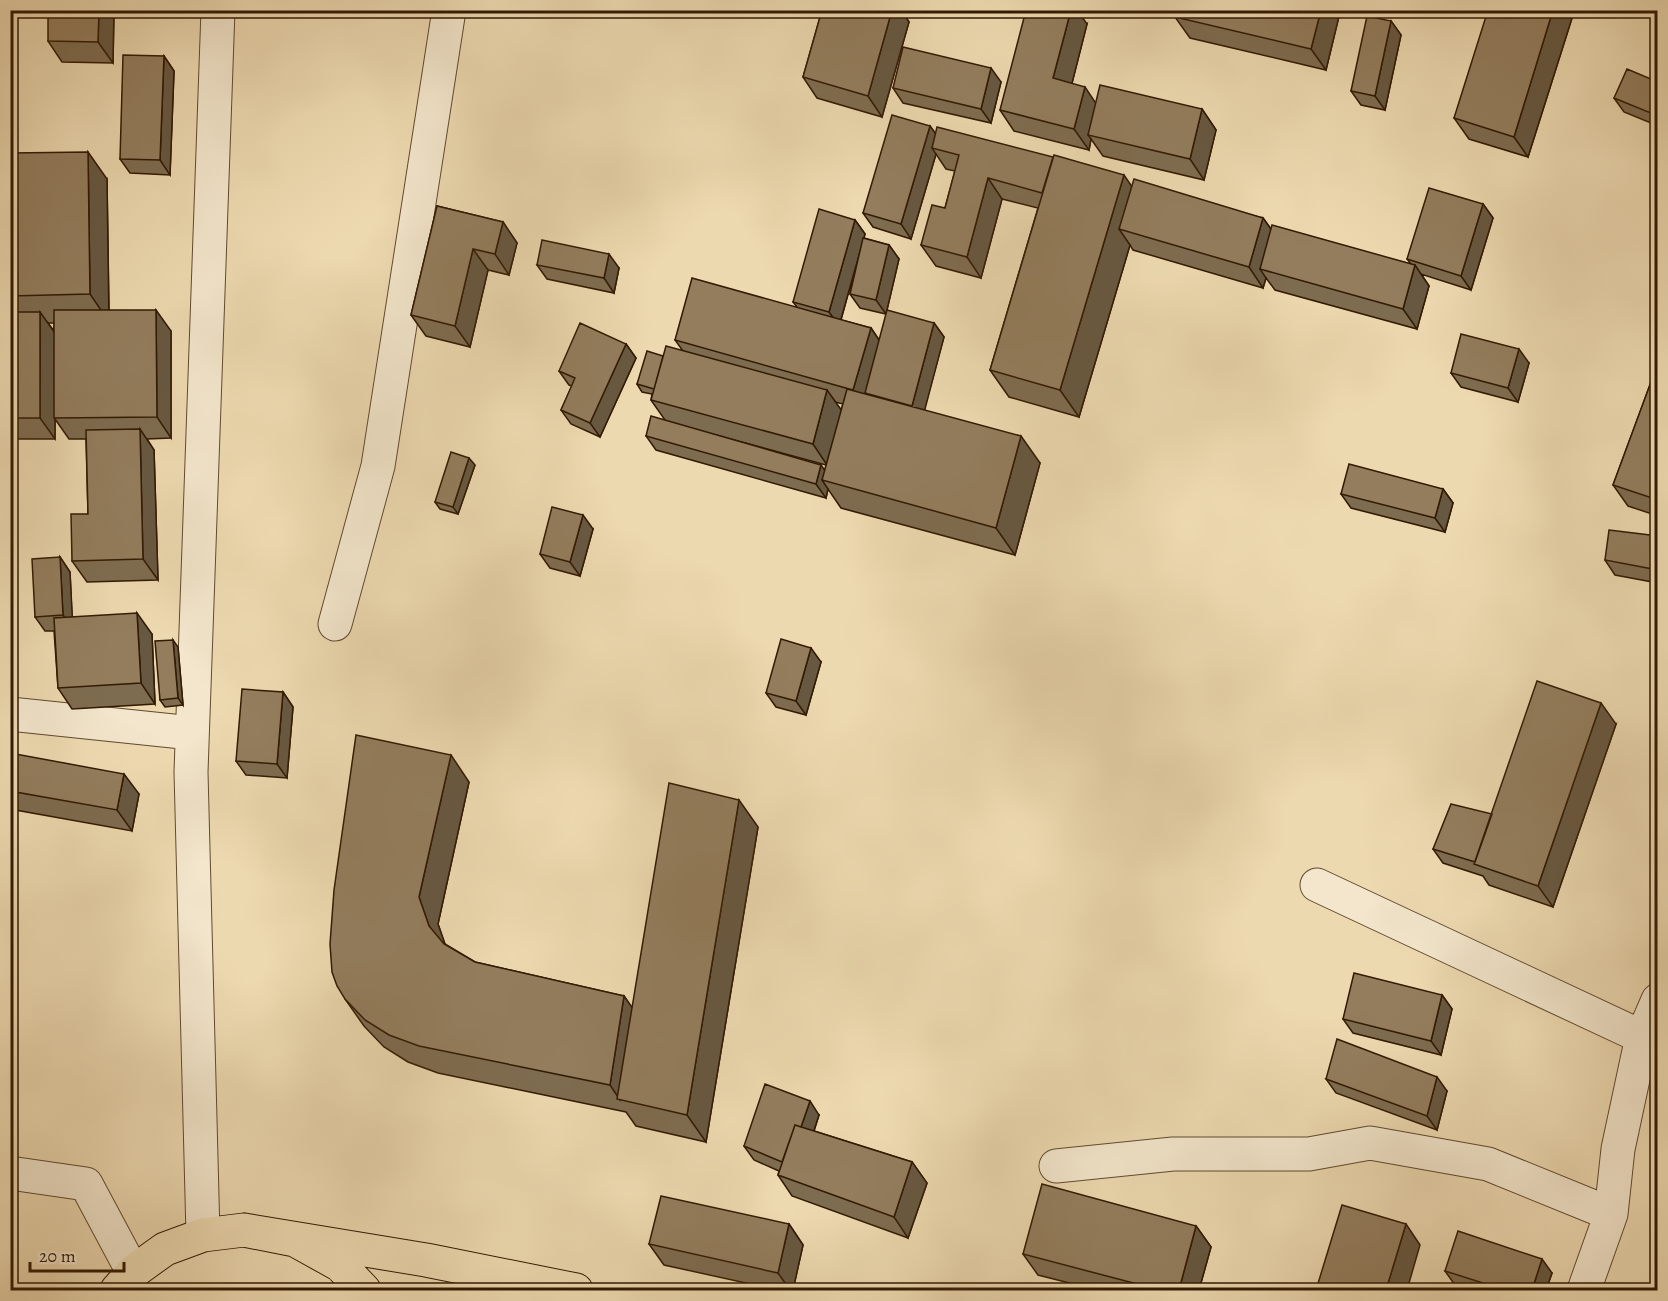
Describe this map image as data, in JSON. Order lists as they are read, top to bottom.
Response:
{
  "scale_bar": "20 m"
}
